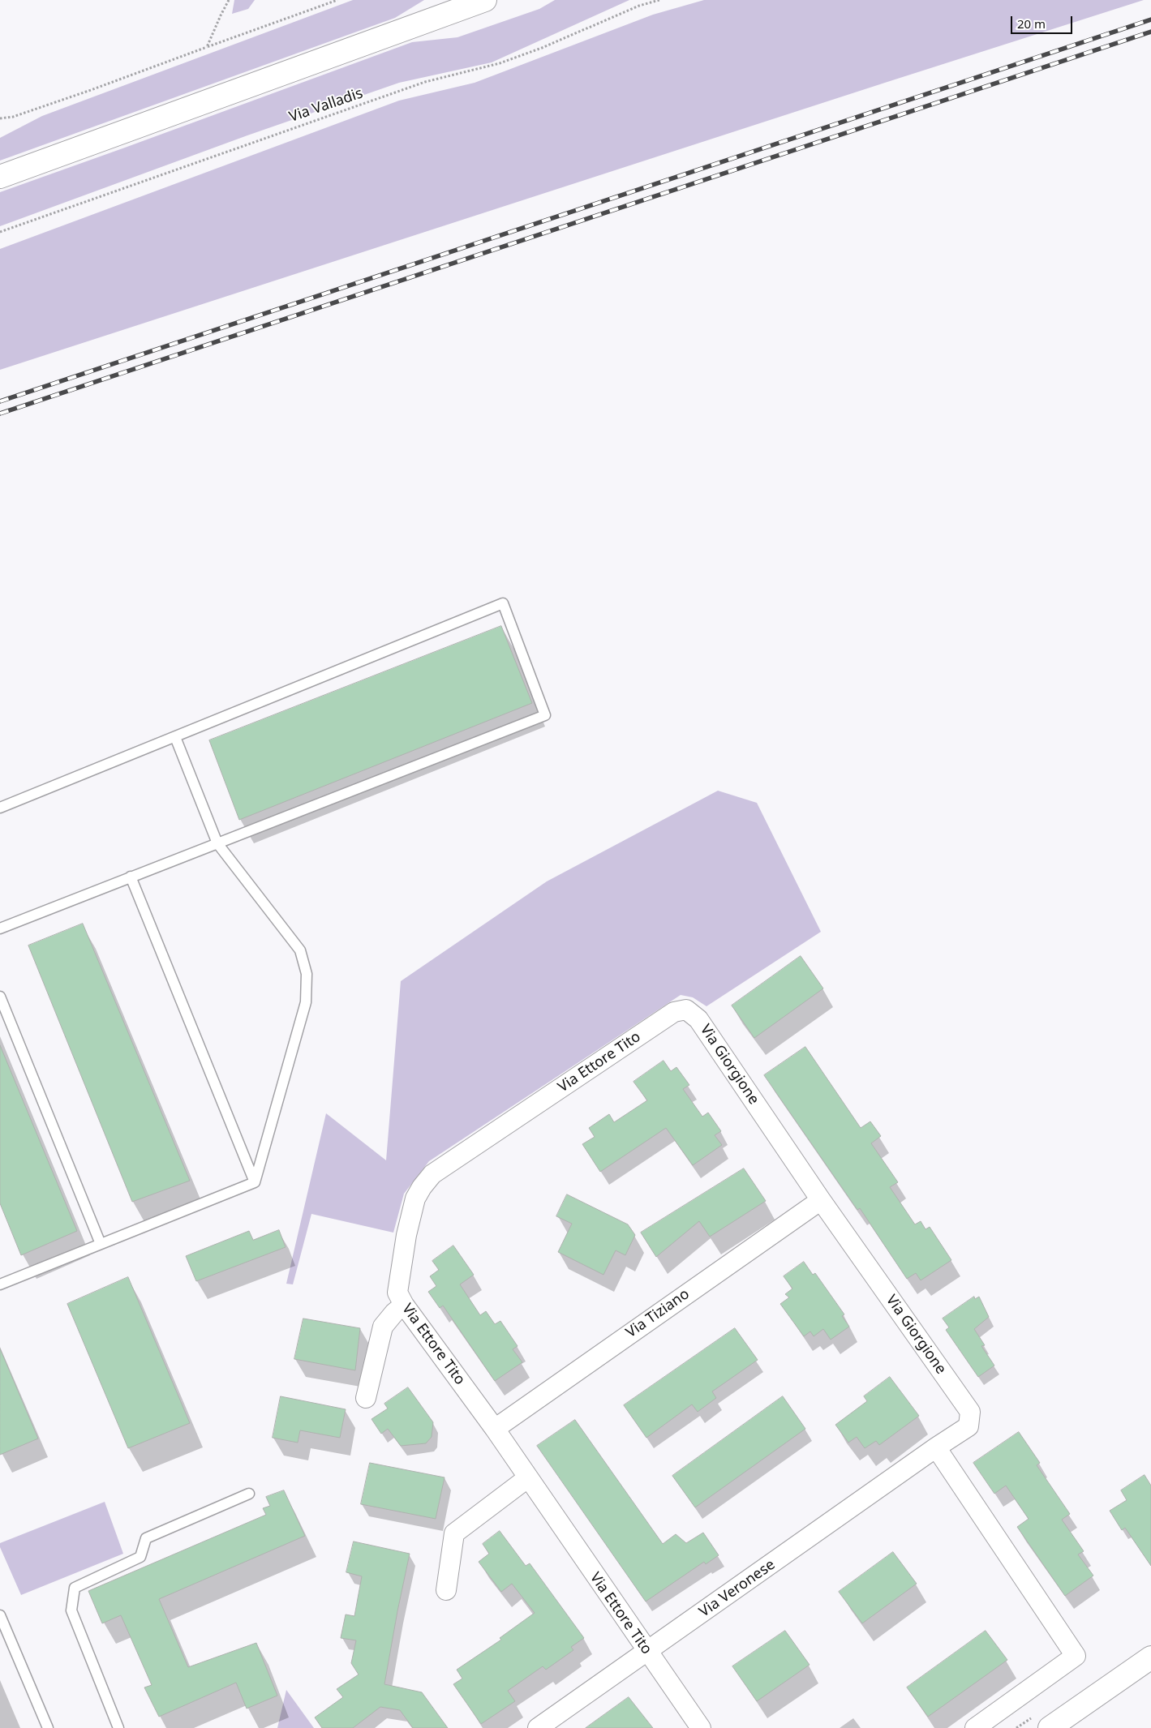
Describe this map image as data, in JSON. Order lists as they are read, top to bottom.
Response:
{
  "streets": {
    "street": [
      "Via Ettore Tito",
      "Via Giorgione",
      "Via Tiziano",
      "Via Veronese"
    ],
    "path": ["Via Valladis"]
  },
  "crossings": [
    ["Via Ettore Tito", "Via Giorgione"],
    ["Via Ettore Tito", "Via Tiziano"],
    ["Via Ettore Tito", "Via Veronese"],
    ["Via Giorgione", "Via Tiziano"],
    ["Via Giorgione", "Via Veronese"]
  ],
  "scale_bar": "20 m"
}
